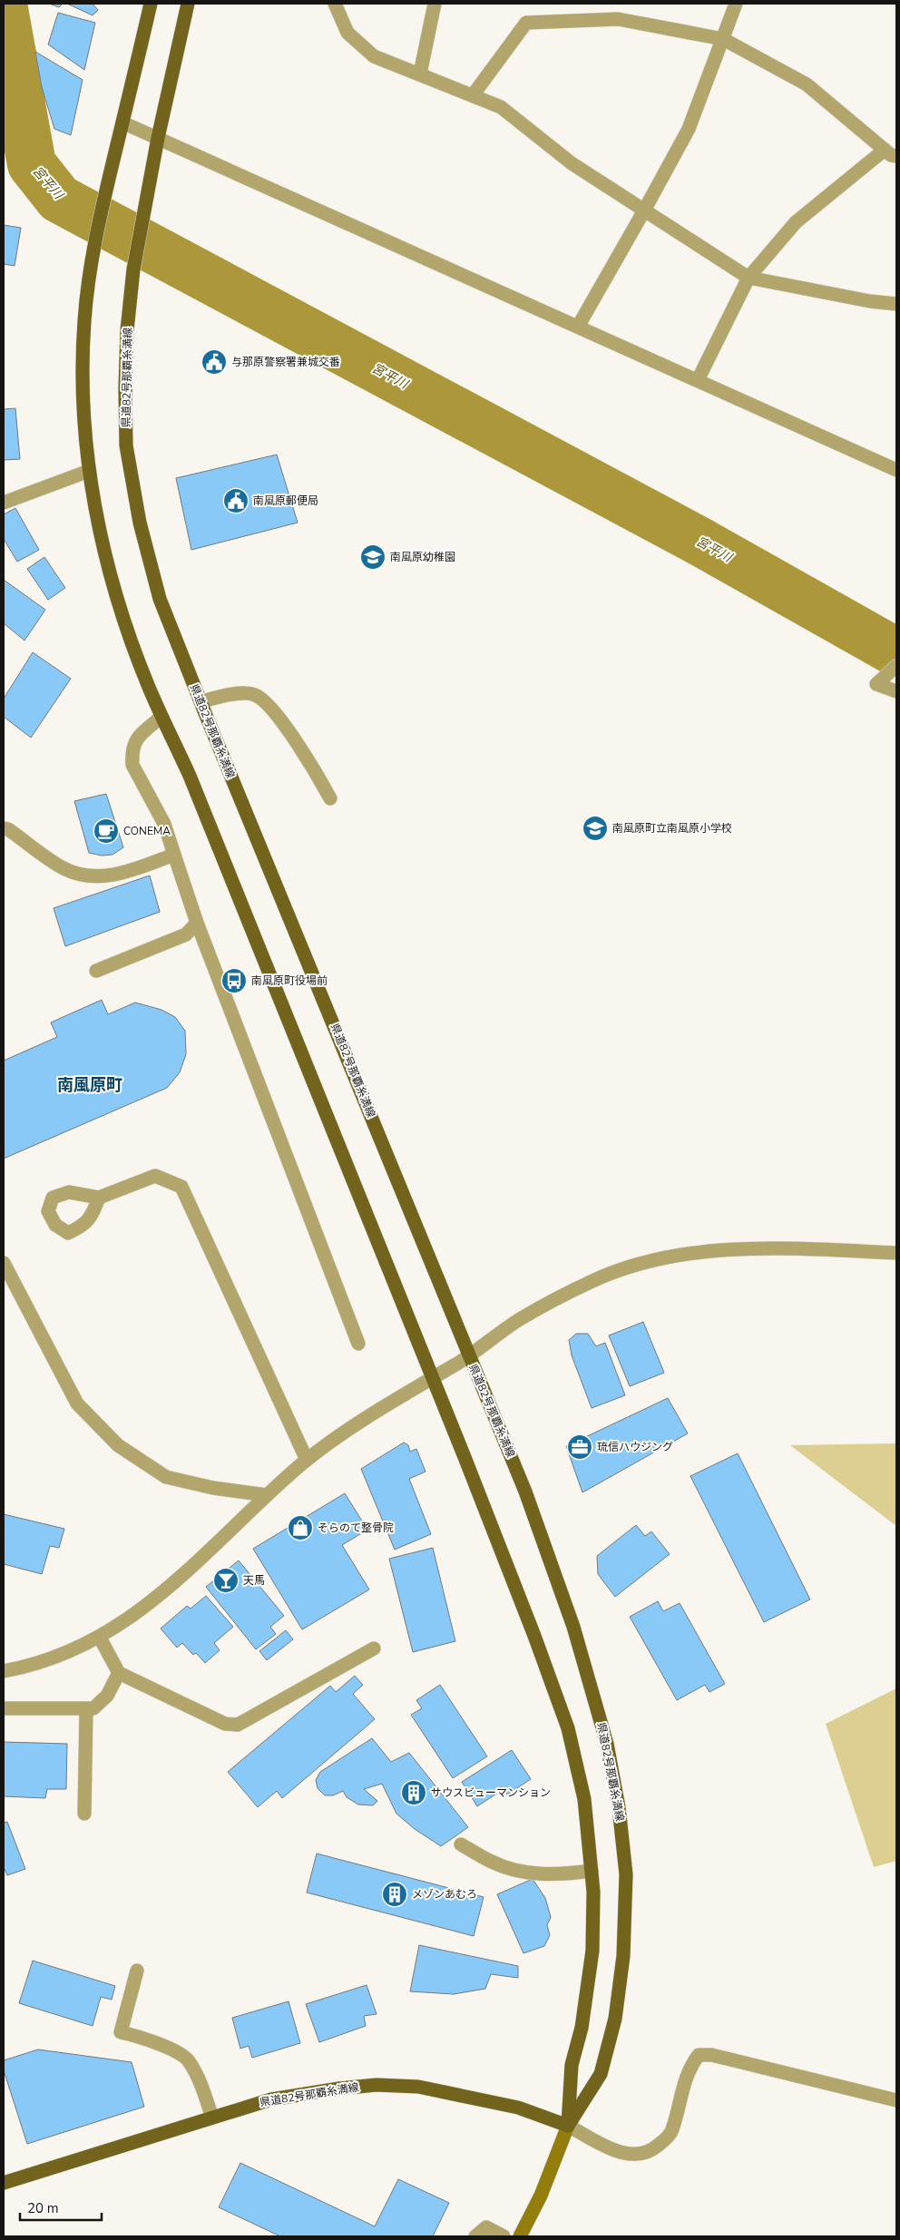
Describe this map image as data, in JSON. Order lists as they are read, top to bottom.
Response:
{
  "streets": {
    "main road": ["県道82号那覇糸満線"]
  },
  "districts": ["南風原町"],
  "water": ["宮平川"],
  "places": {
    "public building": ["与那原警察署兼城交番", "南風原郵便局"],
    "school or university": ["南風原幼稚園", "南風原町立南風原小学校"],
    "cafe": ["CONEMA"],
    "bus stop": ["南風原町役場前"],
    "office": ["琉信ハウジング"],
    "shop": ["そらのて整骨院"],
    "bar": ["天馬"],
    "building": ["サウスビューマンション", "メゾンあむろ"]
  },
  "scale_bar": "20 m"
}
